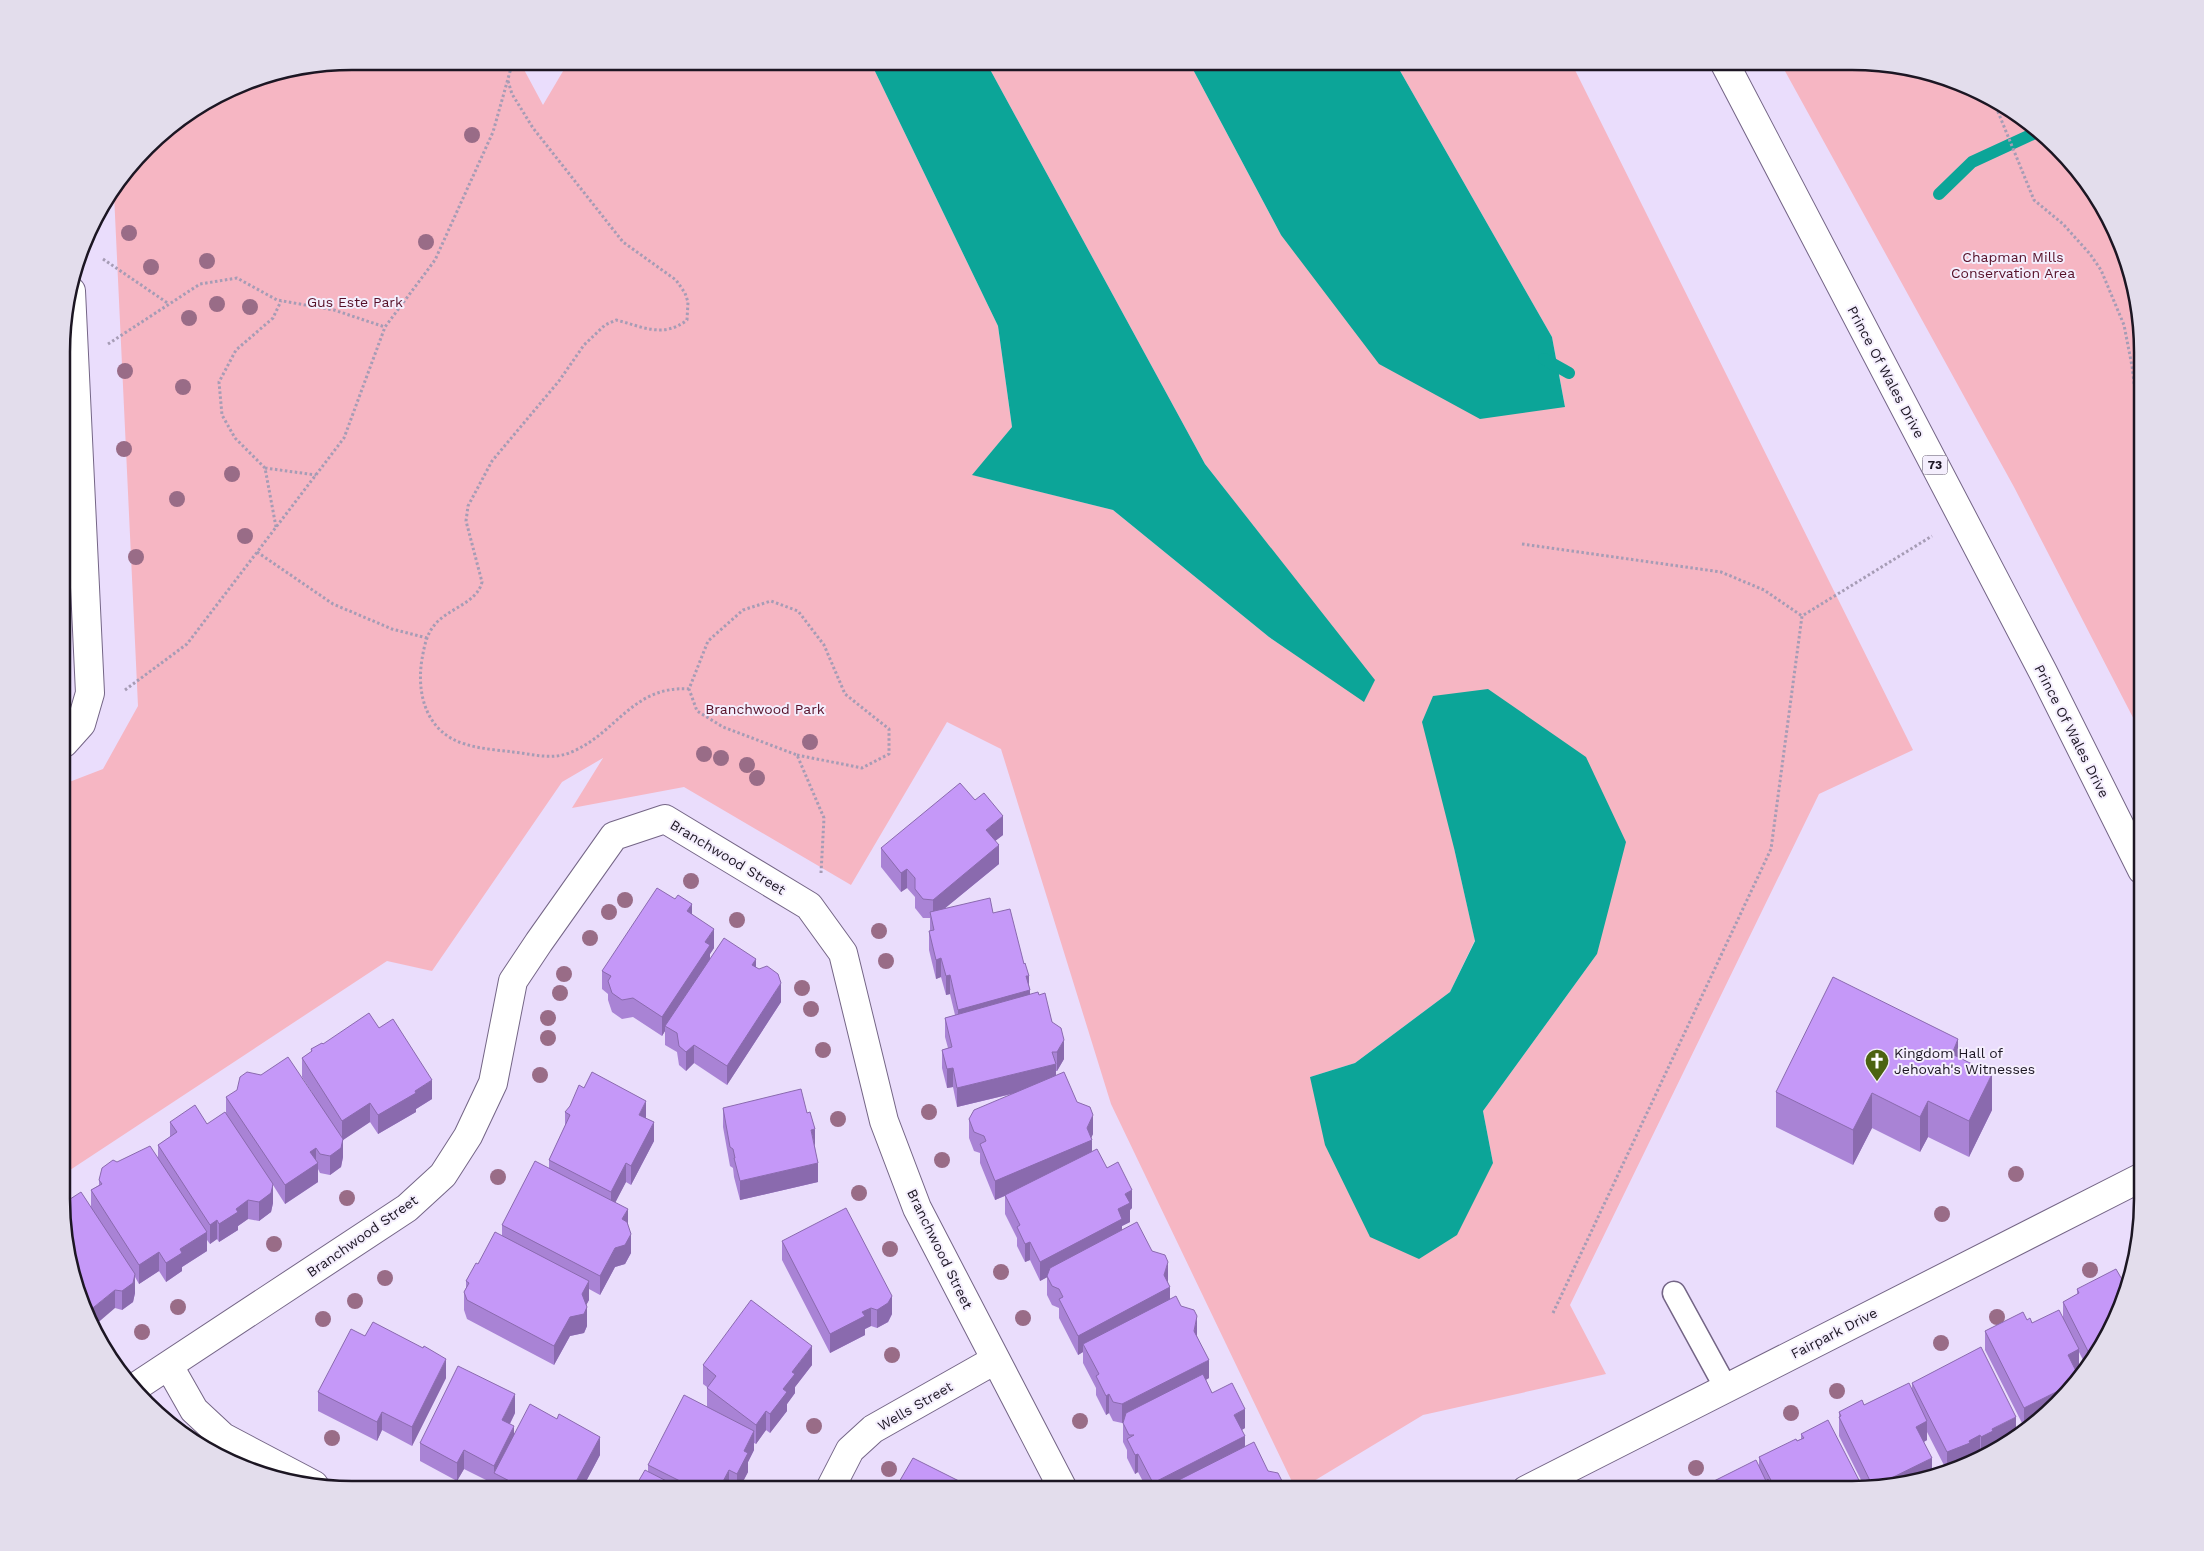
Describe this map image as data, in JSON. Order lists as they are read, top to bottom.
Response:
{
  "streets": {
    "street": [
      "Prince Of Wales Drive",
      "73",
      "Branchwood Street",
      "Fairpark Drive",
      "Wells Street"
    ]
  },
  "crossings": [
    ["Branchwood Street", "Wells Street"]
  ],
  "parks": ["Chapman Mills Conservation Area", "Gus Este Park", "Branchwood Park"],
  "places": {
    "church": ["Kingdom Hall of Jehovah's Witnesses"]
  }
}
